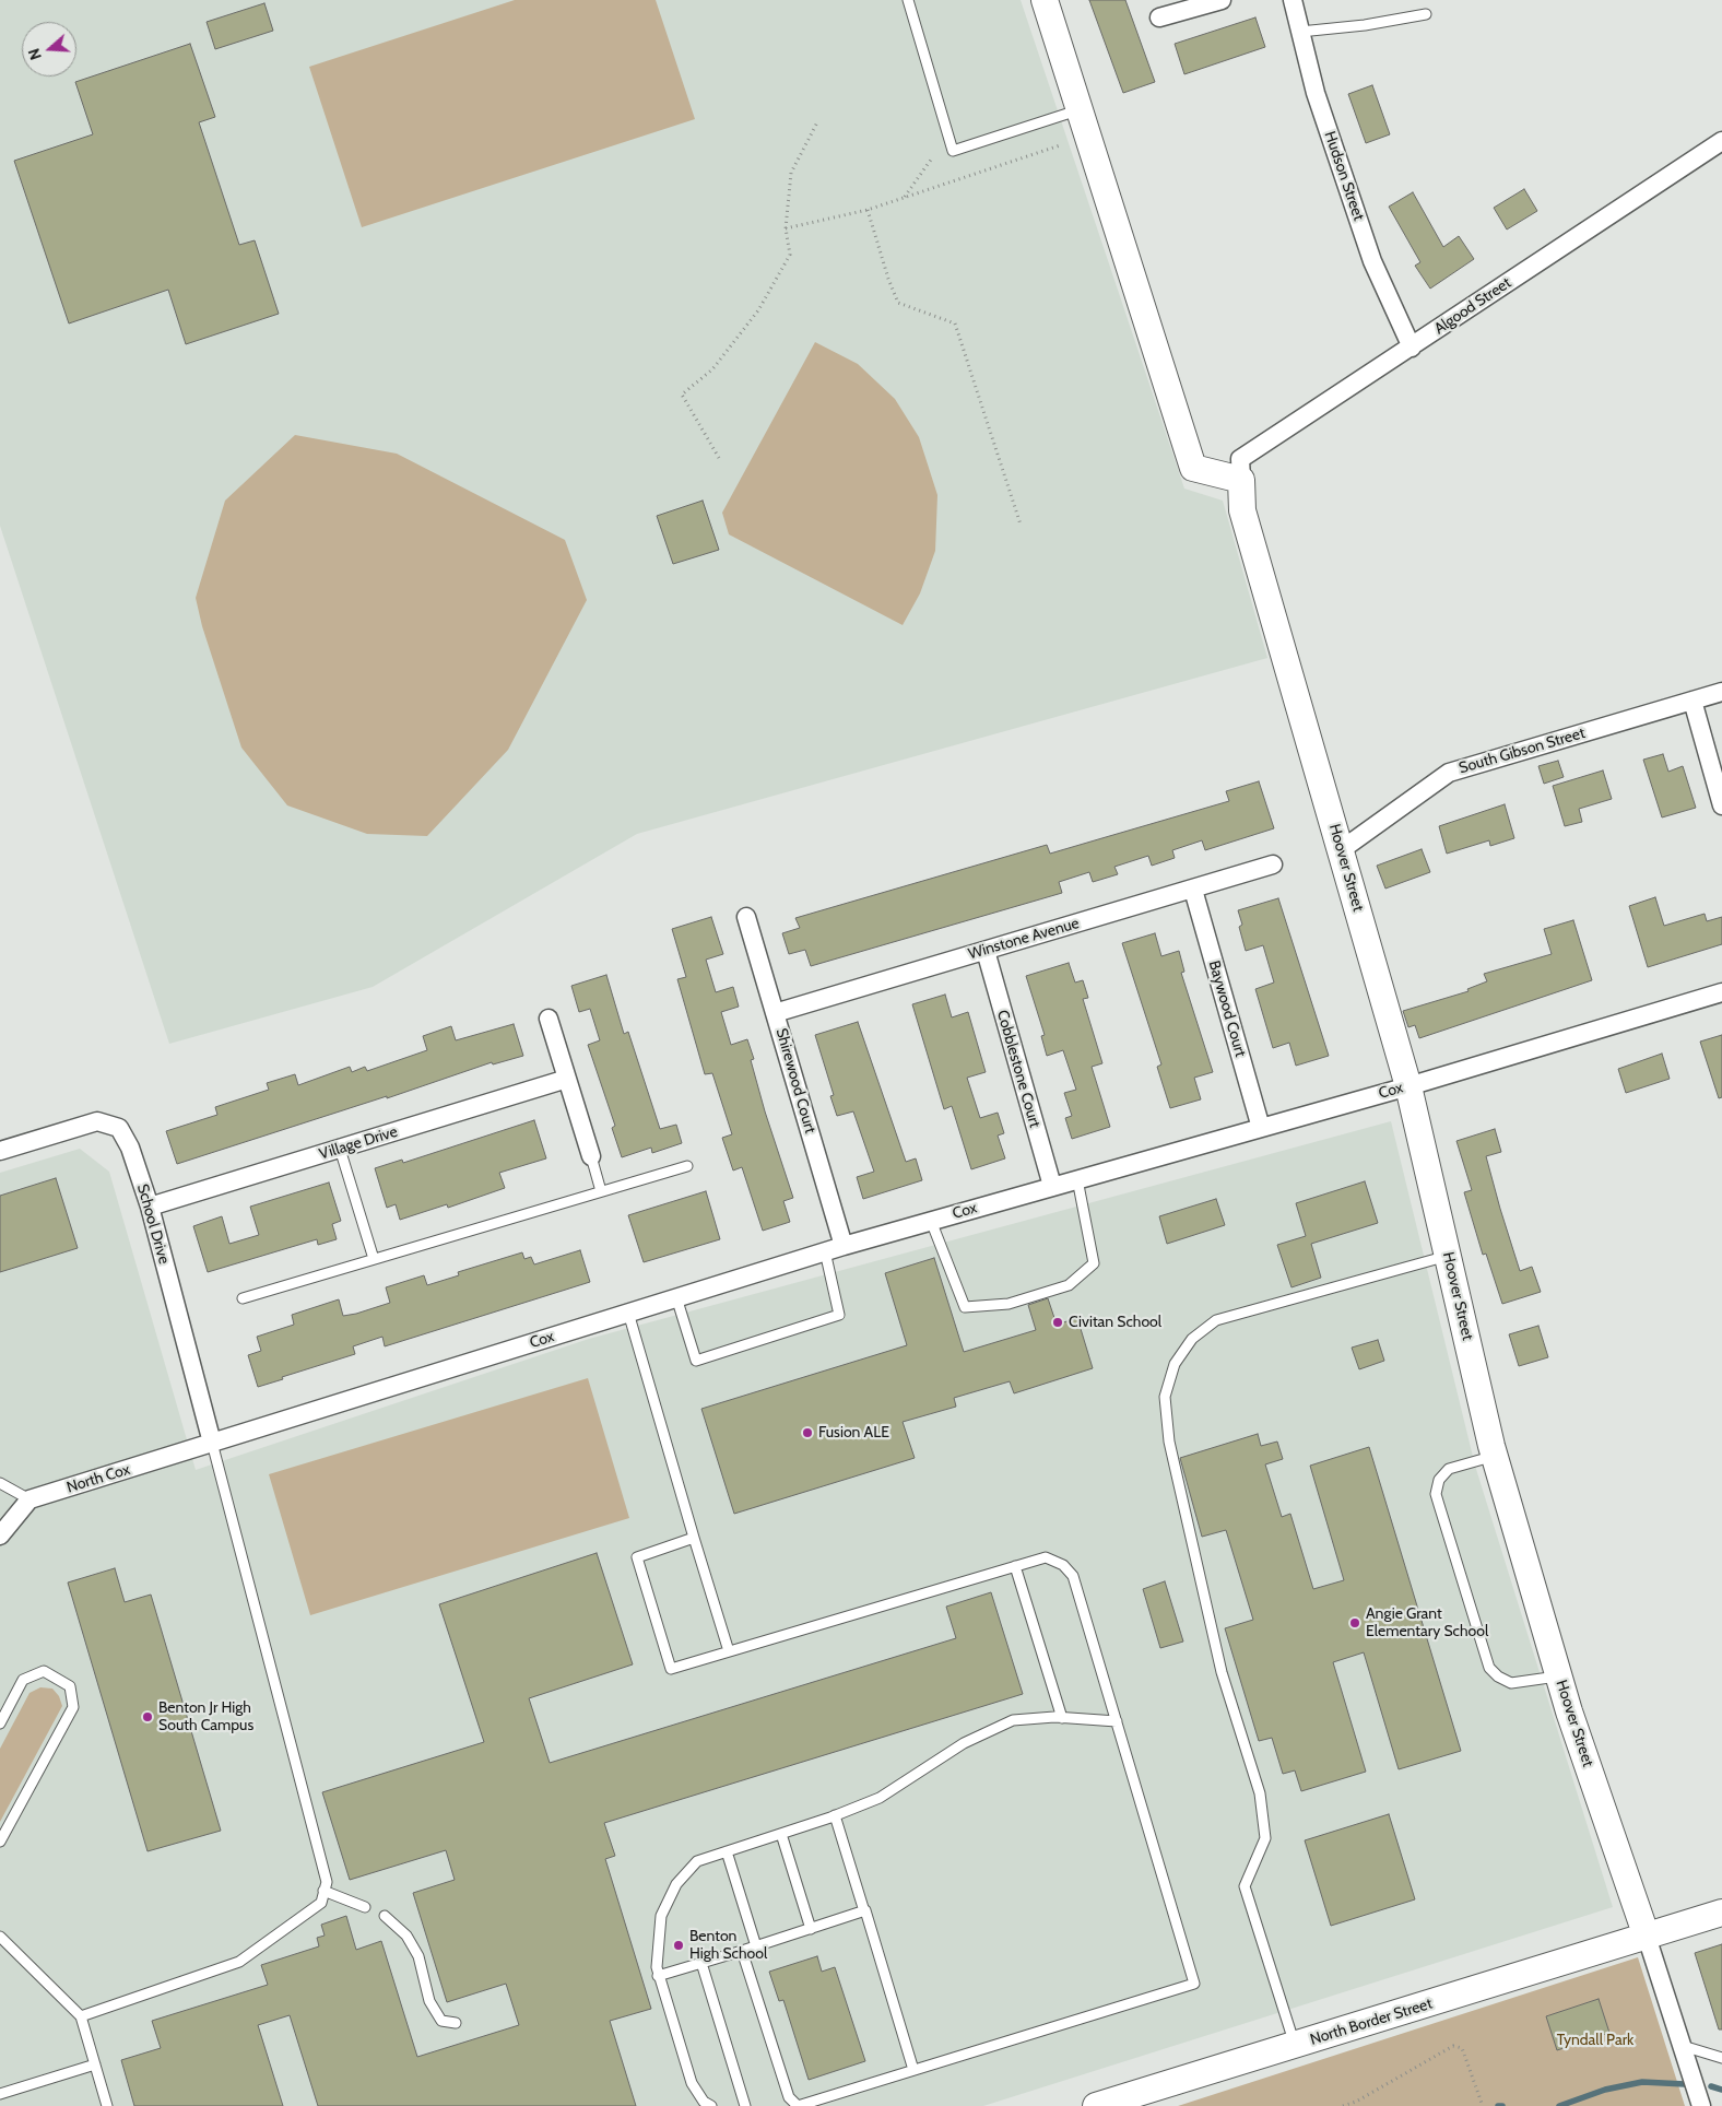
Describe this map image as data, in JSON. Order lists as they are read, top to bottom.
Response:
{
  "streets": {
    "street": [
      "Hudson Street",
      "Algood Street",
      "South Gibson Street",
      "Hoover Street",
      "Winstone Avenue",
      "Baywood Court",
      "Cobblestone Court",
      "Shirewood Court",
      "Cox",
      "Village Drive",
      "School Drive",
      "North Cox",
      "North Border Street"
    ]
  },
  "crossings": [
    ["Hudson Street", "Algood Street"],
    ["Algood Street", "Hoover Street"],
    ["South Gibson Street", "Hoover Street"],
    ["Hoover Street", "Cox"],
    ["Hoover Street", "North Border Street"],
    ["Winstone Avenue", "Baywood Court"],
    ["Winstone Avenue", "Cobblestone Court"],
    ["Winstone Avenue", "Shirewood Court"],
    ["Baywood Court", "Cox"],
    ["Cobblestone Court", "Cox"],
    ["Shirewood Court", "Cox"],
    ["Cox", "School Drive"],
    ["Cox", "North Cox"],
    ["Village Drive", "School Drive"],
    ["School Drive", "North Cox"]
  ],
  "parks": ["Tyndall Park"],
  "places": [
    "Civitan School",
    "Fusion ALE",
    "Angie Grant Elementary School",
    "Benton Jr High South Campus",
    "Benton High School"
  ],
  "north": "left"
}
